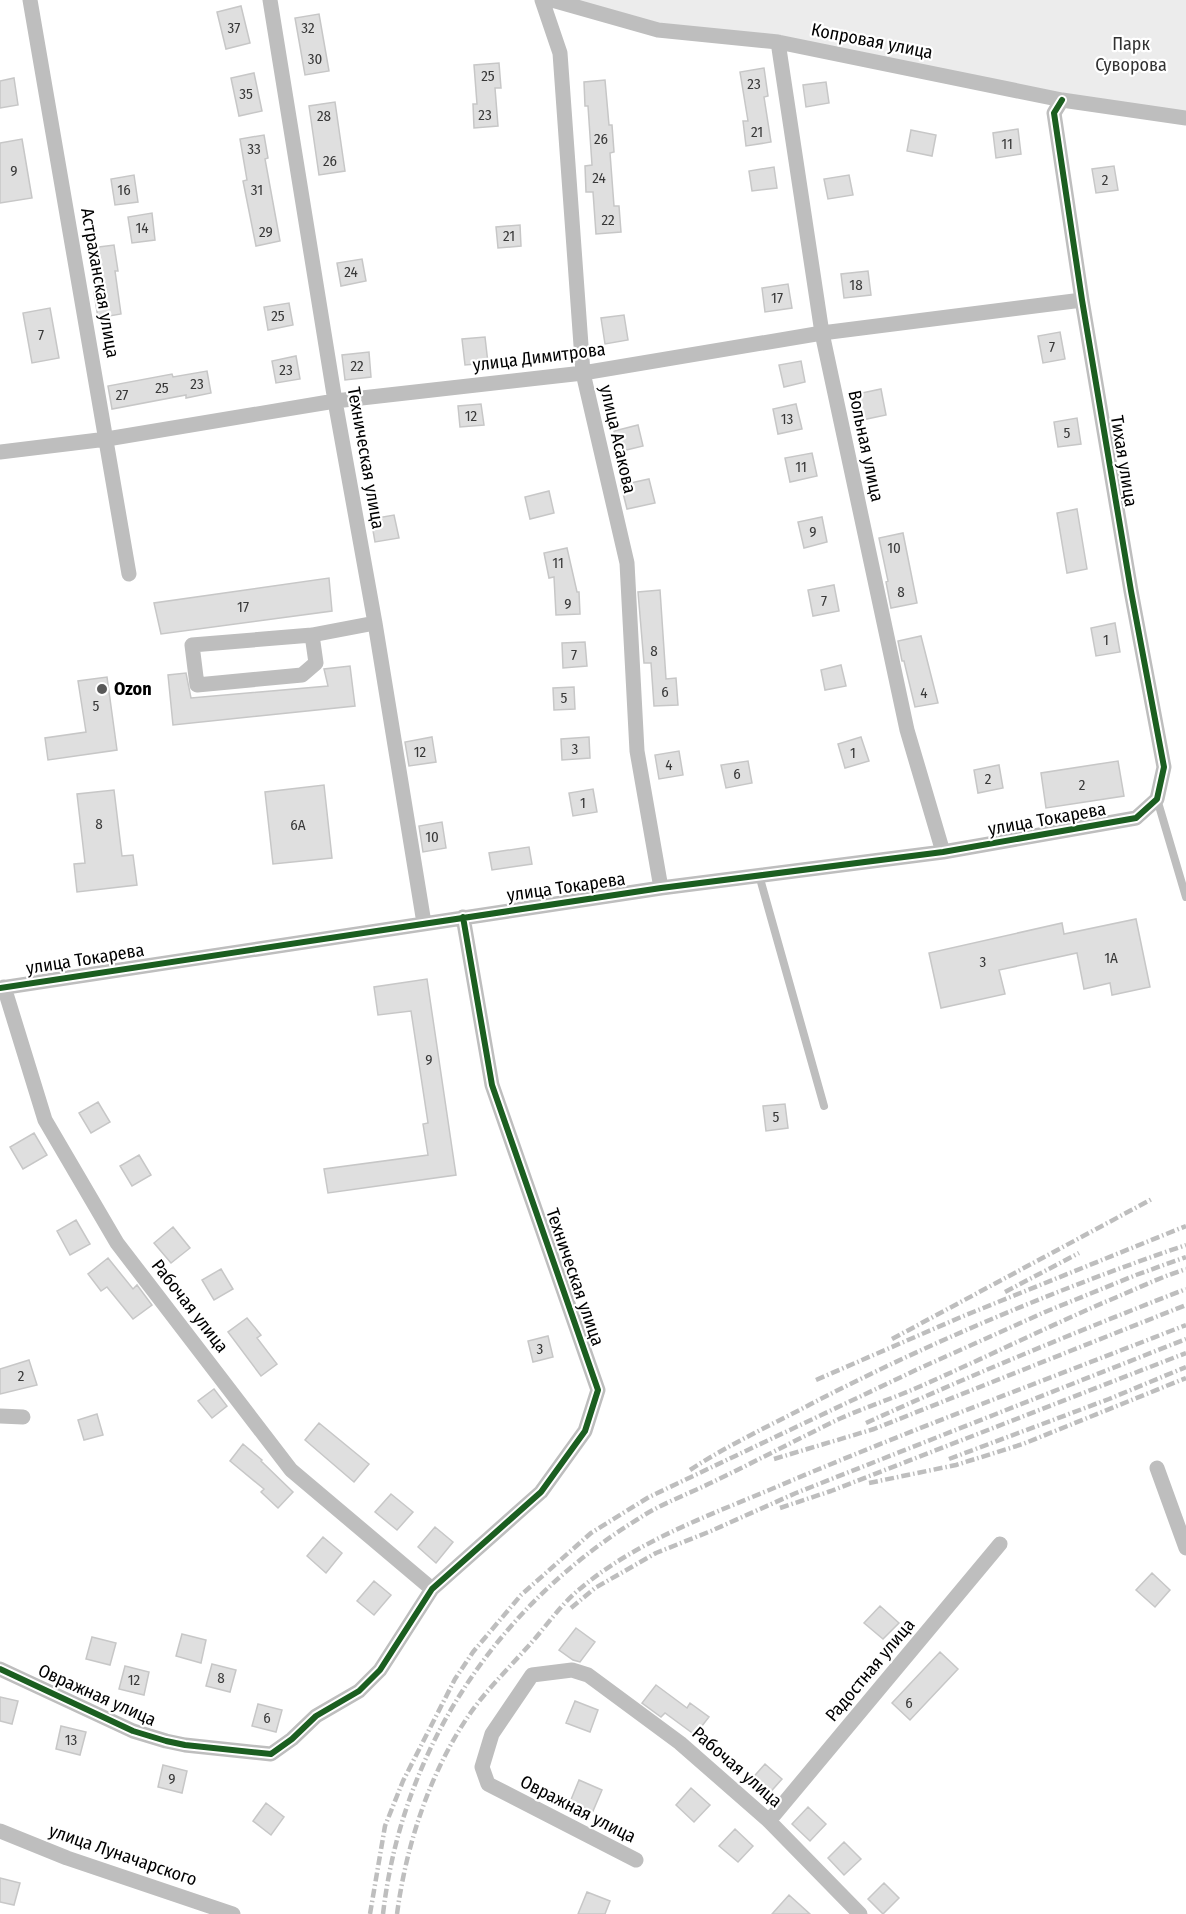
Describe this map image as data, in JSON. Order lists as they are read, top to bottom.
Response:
{
  "streets": {
    "street": [
      "Копровая улица",
      "Астраханская улица",
      "улица Димитрова",
      "улица Асакова",
      "Вольная улица",
      "Техническая улица",
      "Тихая улица",
      "улица Токарева",
      "Рабочая улица",
      "Радостная улица",
      "Овражная улица",
      "улица Луначарского"
    ]
  },
  "crossings": [
    ["Копровая улица", "Вольная улица"],
    ["Копровая улица", "Тихая улица"],
    ["Астраханская улица", "улица Димитрова"],
    ["улица Димитрова", "улица Асакова"],
    ["улица Димитрова", "Вольная улица"],
    ["улица Димитрова", "Техническая улица"],
    ["улица Димитрова", "Тихая улица"],
    ["улица Асакова", "улица Токарева"],
    ["Вольная улица", "улица Токарева"],
    ["Техническая улица", "улица Токарева"],
    ["Техническая улица", "Рабочая улица"],
    ["Техническая улица", "Овражная улица"],
    ["Тихая улица", "улица Токарева"],
    ["улица Токарева", "Рабочая улица"],
    ["Рабочая улица", "Радостная улица"],
    ["Рабочая улица", "Овражная улица"]
  ],
  "parks": ["Парк Суворова"],
  "places": ["Ozon"],
  "house_numbers": [
    "37",
    "32",
    "30",
    "25",
    "23",
    "35",
    "23",
    "28",
    "21",
    "26",
    "11",
    "33",
    "26",
    "9",
    "24",
    "2",
    "16",
    "31",
    "22",
    "14",
    "29",
    "21",
    "24",
    "18",
    "17",
    "25",
    "7",
    "7",
    "22",
    "23",
    "23",
    "25",
    "27",
    "12",
    "13",
    "5",
    "11",
    "9",
    "10",
    "11",
    "8",
    "7",
    "9",
    "17",
    "1",
    "8",
    "7",
    "6",
    "4",
    "5",
    "5",
    "3",
    "12",
    "1",
    "4",
    "6",
    "2",
    "2",
    "1",
    "8",
    "6А",
    "10",
    "1А",
    "3",
    "9",
    "5",
    "3",
    "2",
    "8",
    "12",
    "6",
    "6",
    "13",
    "9"
  ]
}
